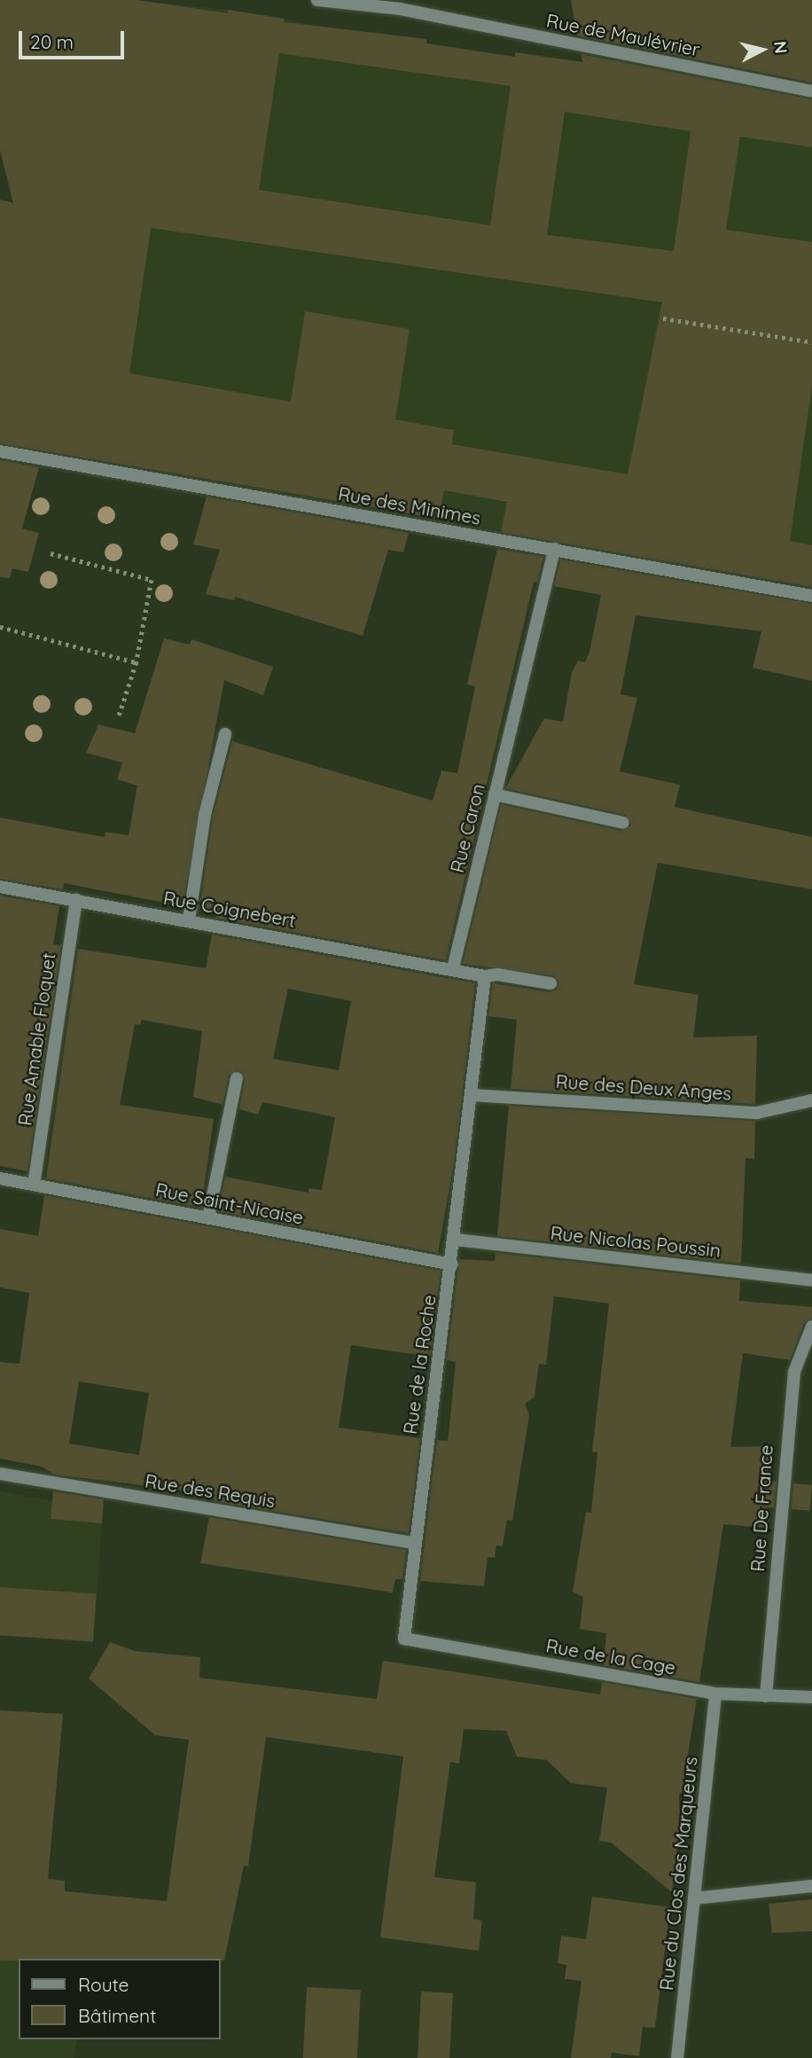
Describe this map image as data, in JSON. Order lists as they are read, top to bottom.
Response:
{
  "streets": {
    "street": [
      "Rue de Maulévrier",
      "Rue des Minimes",
      "Rue Caron",
      "Rue Coignebert",
      "Rue Amable Floquet",
      "Rue des Deux Anges",
      "Rue Saint-Nicaise",
      "Rue Nicolas Poussin",
      "Rue de la Roche",
      "Rue des Requis",
      "Rue De France",
      "Rue de la Cage",
      "Rue du Clos des Marqueurs"
    ]
  },
  "crossings": [
    ["Rue des Minimes", "Rue Caron"],
    ["Rue Caron", "Rue Coignebert"],
    ["Rue Coignebert", "Rue Amable Floquet"],
    ["Rue Amable Floquet", "Rue Saint-Nicaise"],
    ["Rue des Deux Anges", "Rue de la Roche"],
    ["Rue Saint-Nicaise", "Rue de la Roche"],
    ["Rue Nicolas Poussin", "Rue de la Roche"],
    ["Rue de la Roche", "Rue des Requis"],
    ["Rue de la Roche", "Rue de la Cage"],
    ["Rue De France", "Rue de la Cage"],
    ["Rue de la Cage", "Rue du Clos des Marqueurs"]
  ],
  "legend": ["Route", "Bâtiment"],
  "scale_bar": "20 m",
  "north": "right"
}
